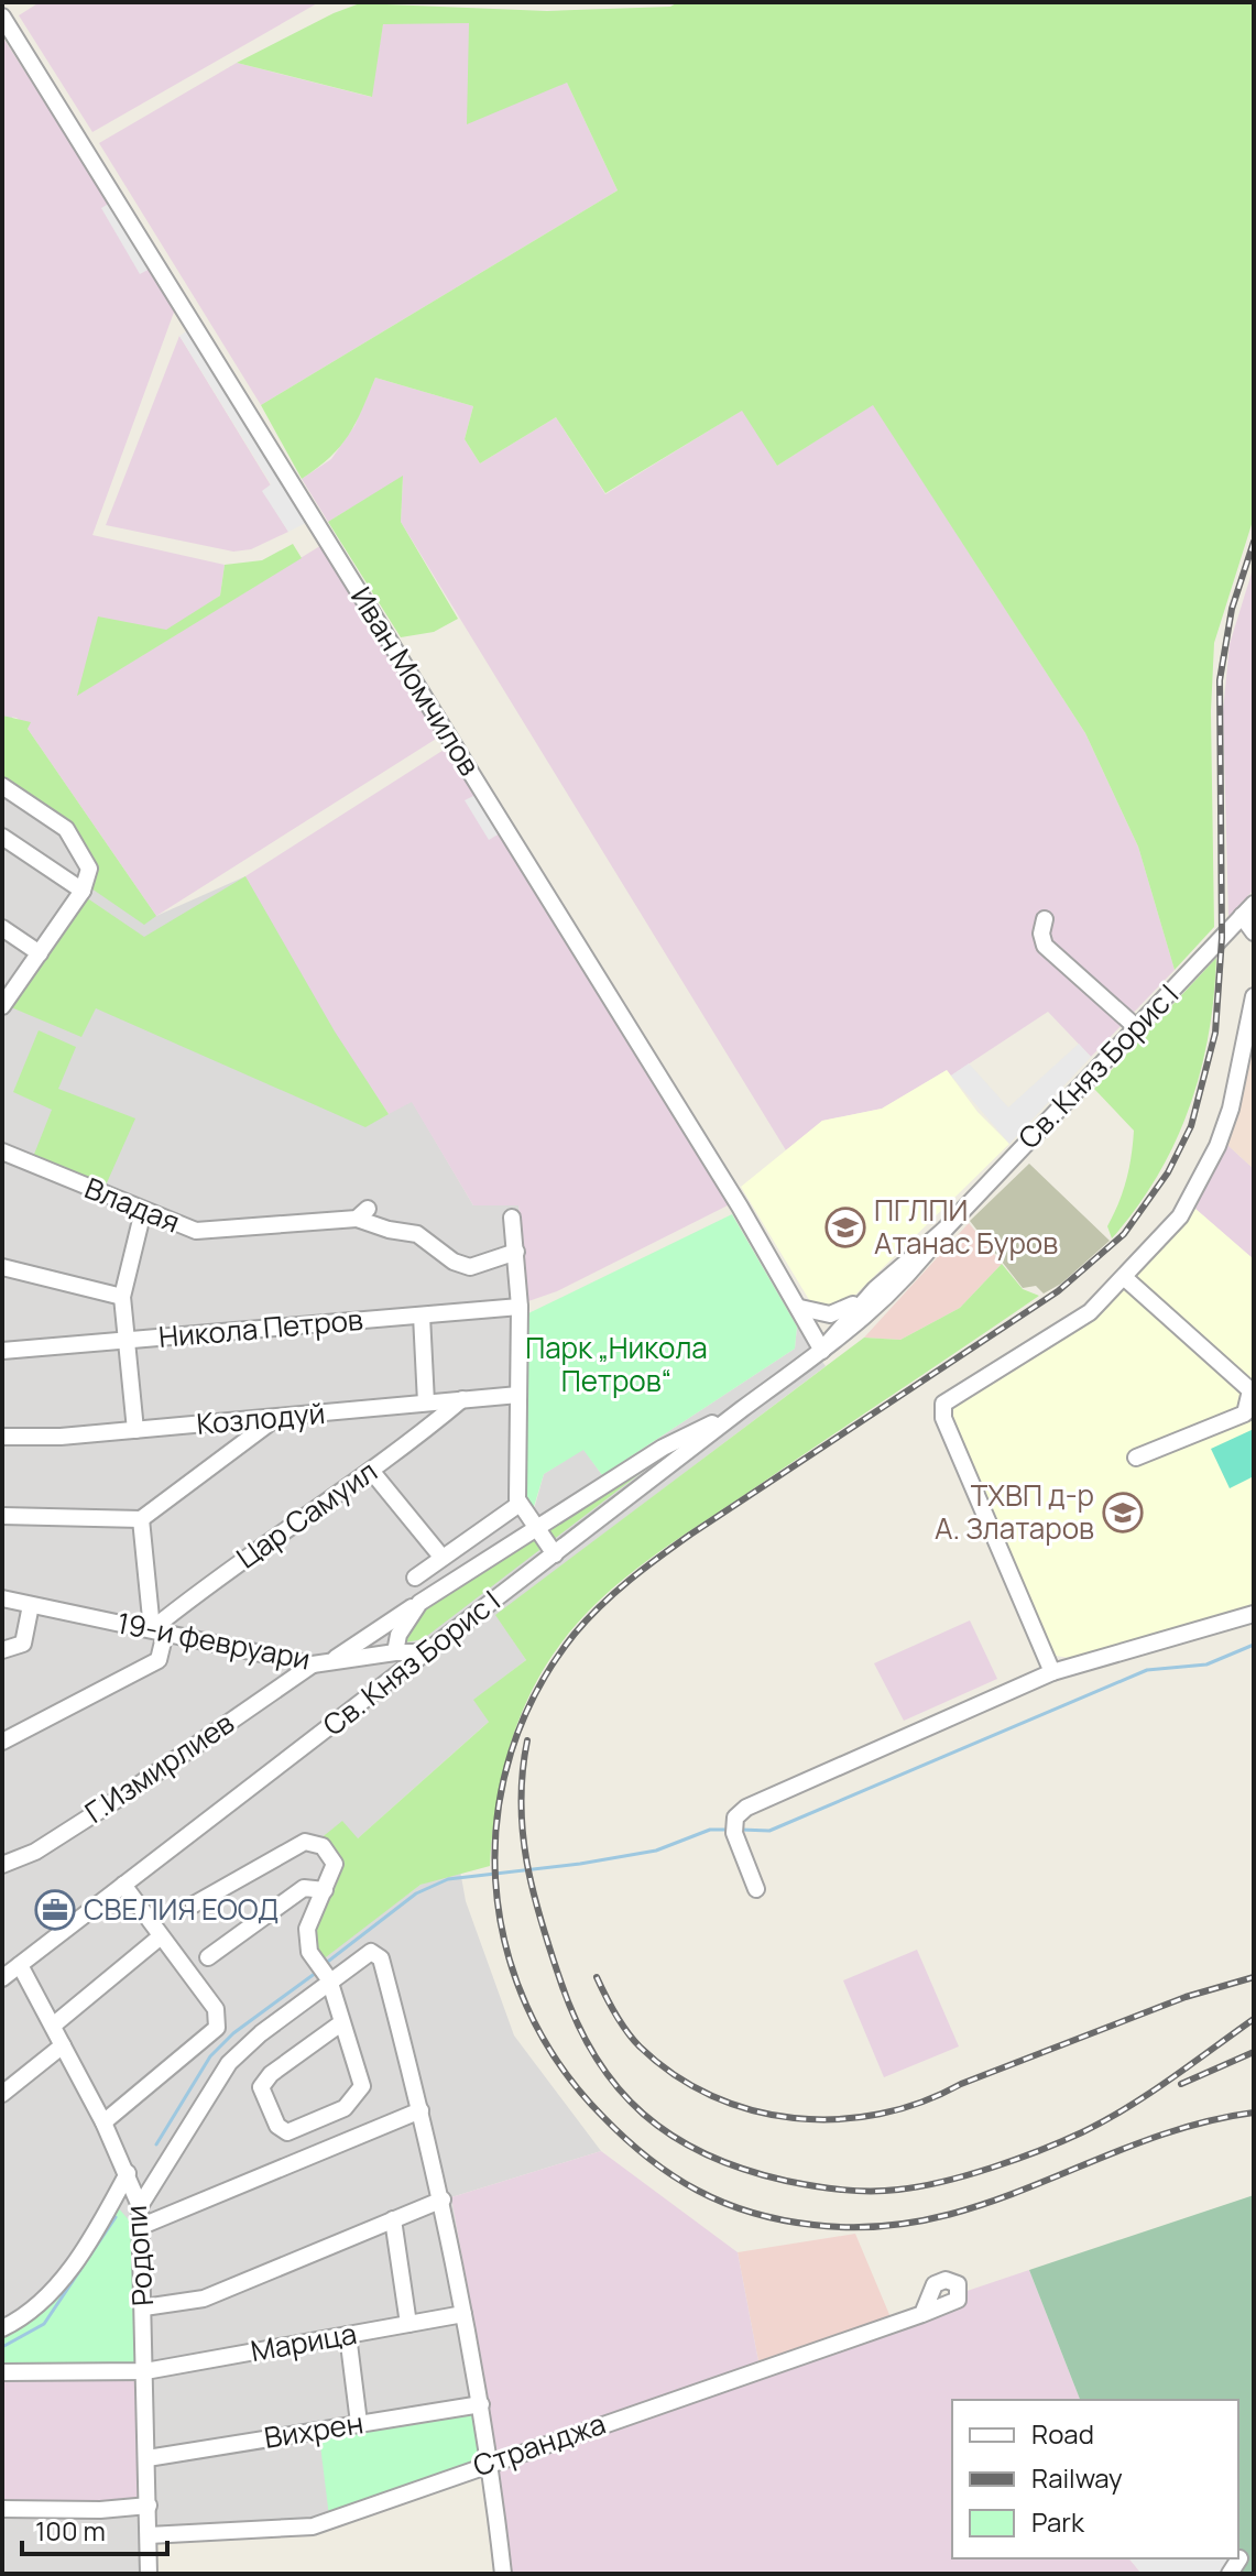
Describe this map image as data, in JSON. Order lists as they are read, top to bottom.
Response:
{
  "streets": {
    "street": [
      "Иван Момчилов",
      "Св. Княз Борис I",
      "Владая",
      "Никола Петров",
      "Козлодуй",
      "Цар Самуил",
      "19-и февруари",
      "Г.Измирлиев",
      "Родопи",
      "Марица",
      "Вихрен",
      "Странджа"
    ]
  },
  "crossings": [
    ["Иван Момчилов", "Св. Княз Борис I"],
    ["Св. Княз Борис I", "19-и февруари"],
    ["Св. Княз Борис I", "Родопи"],
    ["Козлодуй", "Цар Самуил"],
    ["Цар Самуил", "19-и февруари"],
    ["19-и февруари", "Г.Измирлиев"],
    ["Родопи", "Марица"],
    ["Родопи", "Вихрен"],
    ["Родопи", "Странджа"]
  ],
  "parks": ["Парк „Никола Петров“"],
  "places": {
    "school or university": ["ПГЛПИ Атанас Буров", "ТХВП д-р А. Златаров"],
    "office": ["СВЕЛИЯ ЕООД"]
  },
  "legend": ["Road", "Railway", "Park"],
  "scale_bar": "100 m"
}
